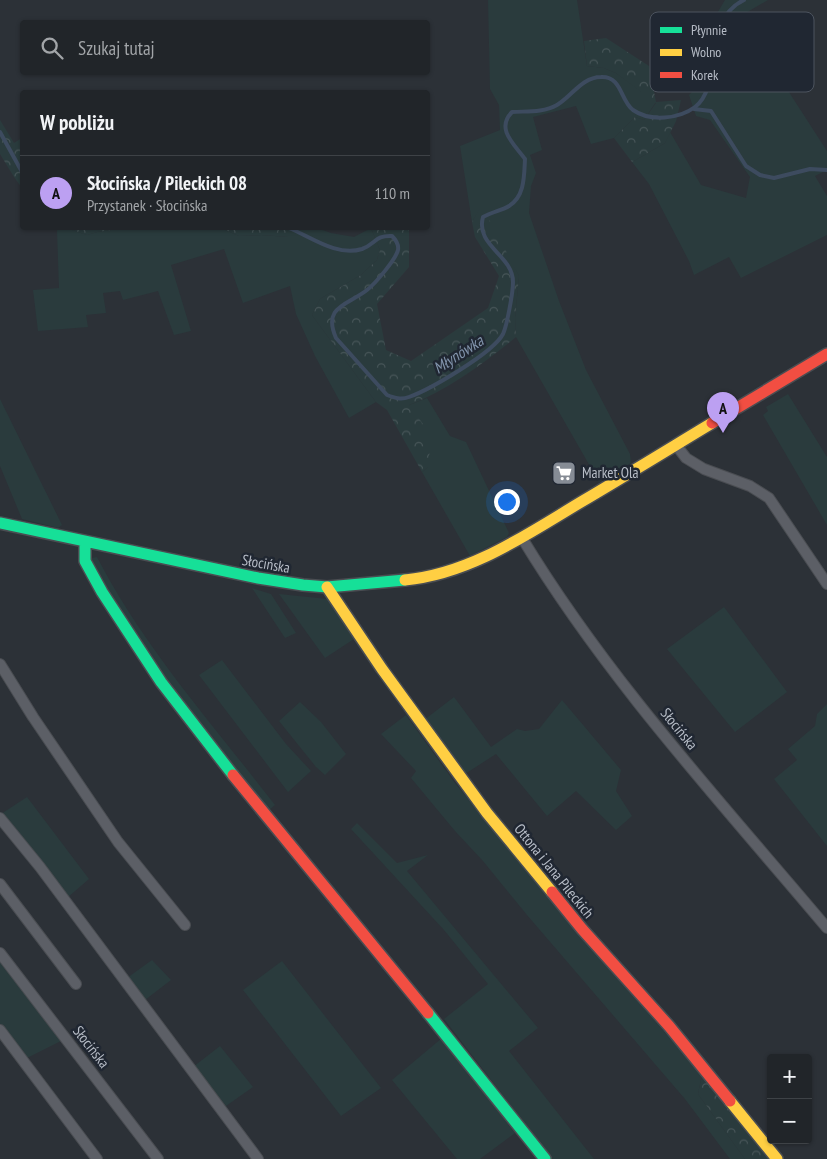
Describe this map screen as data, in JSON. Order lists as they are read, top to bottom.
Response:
{
  "streets": {
    "street": ["Słocińska", "Ottona i Jana Pileckich"]
  },
  "crossings": [
    ["Słocińska", "Ottona i Jana Pileckich"]
  ],
  "water": ["Młynówka"],
  "places": {
    "supermarket": ["Market Ola"]
  },
  "legend": ["Płynnie", "Wolno", "Korek"],
  "page": {
    "search": "Szukaj tutaj",
    "heading": "W pobliżu",
    "list": [
      {
        "mark": "A",
        "name": "Słocińska / Pileckich 08",
        "note": "Przystanek · Słocińska",
        "value": "110 m"
      }
    ],
    "pins": "A",
    "map_buttons": ["+", "−"]
  }
}
